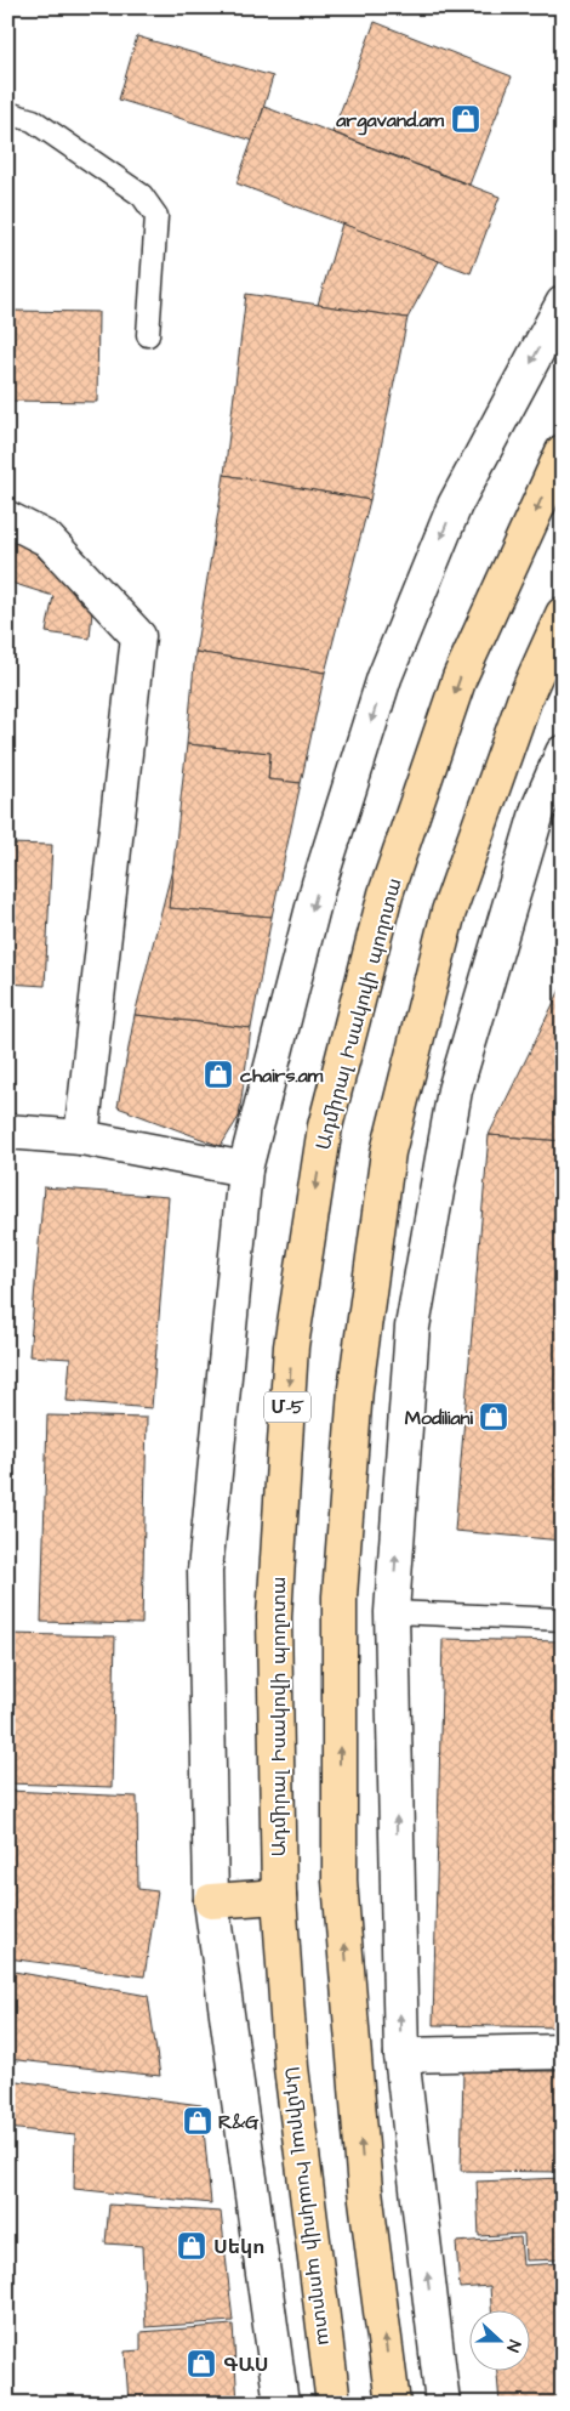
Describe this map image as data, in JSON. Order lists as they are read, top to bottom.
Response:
{
  "streets": {
    "highway": ["Ադմիրալ Իսակովի պողոտա", "Մ-5"]
  },
  "places": {
    "shop": [
      "argavand.am",
      "chairs.am",
      "Modiliani",
      "R&G",
      "Սեկո",
      "ԳԱՍ"
    ]
  },
  "north": "right"
}
